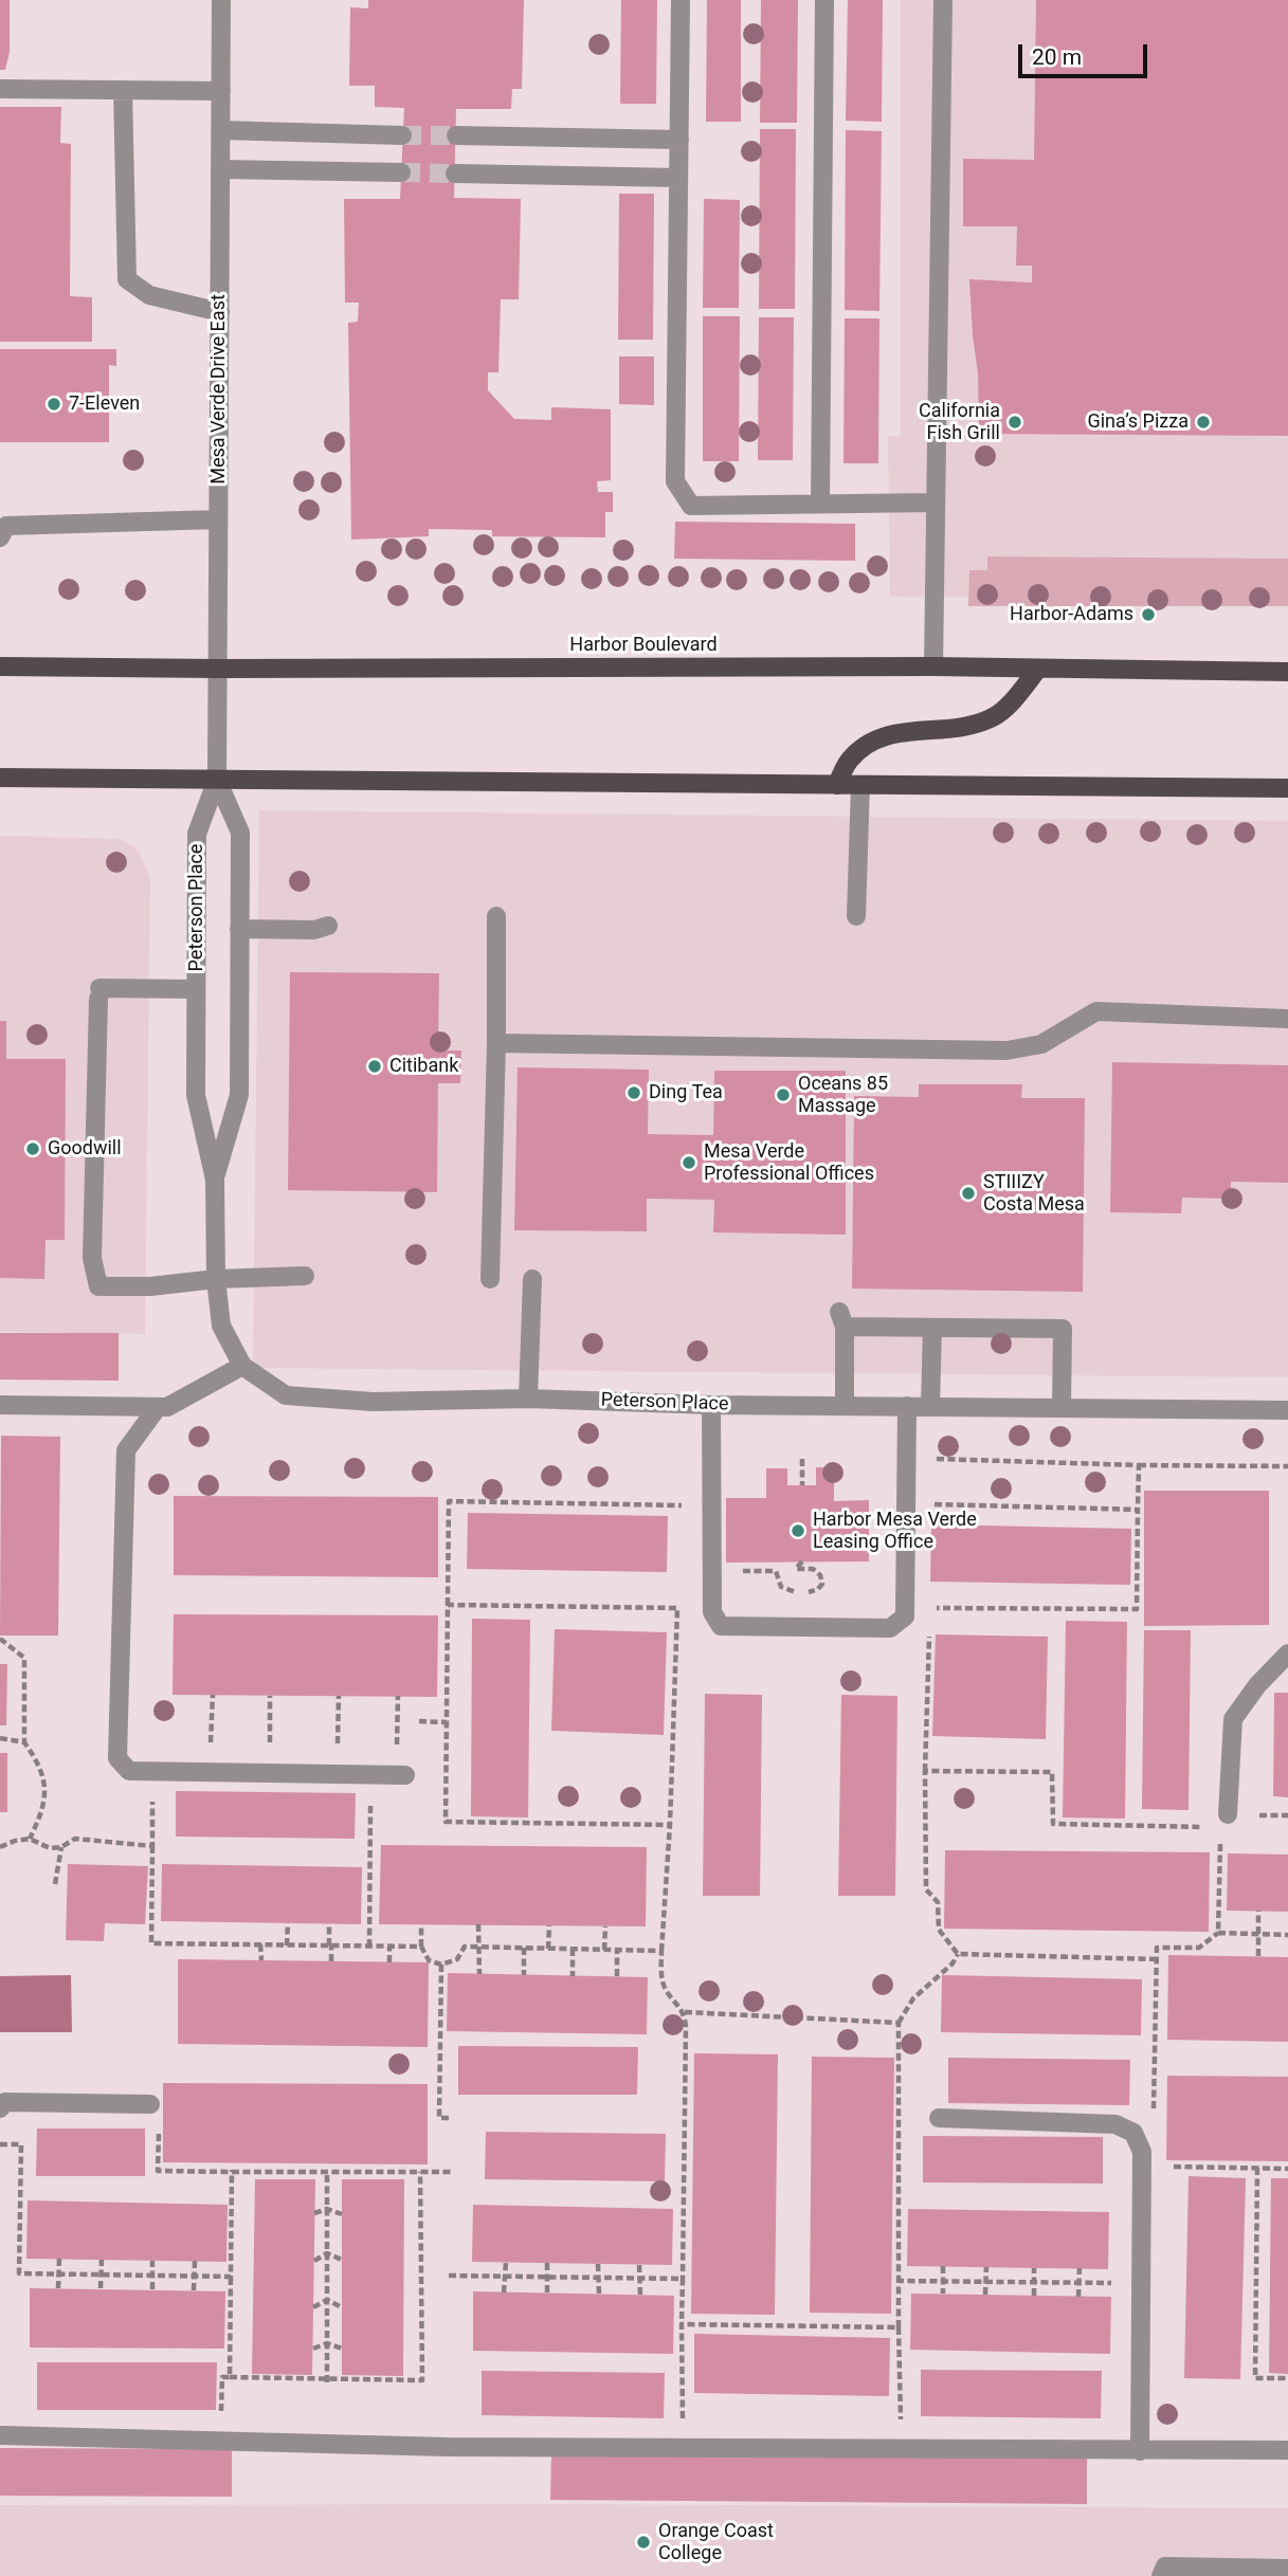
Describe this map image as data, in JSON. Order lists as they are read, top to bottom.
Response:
{
  "streets": {
    "main road": ["Harbor Boulevard"],
    "street": ["Mesa Verde Drive East", "Peterson Place"]
  },
  "crossings": [
    ["Mesa Verde Drive East", "Harbor Boulevard"],
    ["Mesa Verde Drive East", "Peterson Place"]
  ],
  "places": [
    "7-Eleven",
    "California Fish Grill",
    "Gina’s Pizza",
    "Harbor-Adams",
    "Citibank",
    "Ding Tea",
    "Oceans 85 Massage",
    "Goodwill",
    "Mesa Verde Professional Offices",
    "STIIIZY Costa Mesa",
    "Harbor Mesa Verde Leasing Office",
    "Orange Coast College"
  ],
  "scale_bar": "20 m"
}
